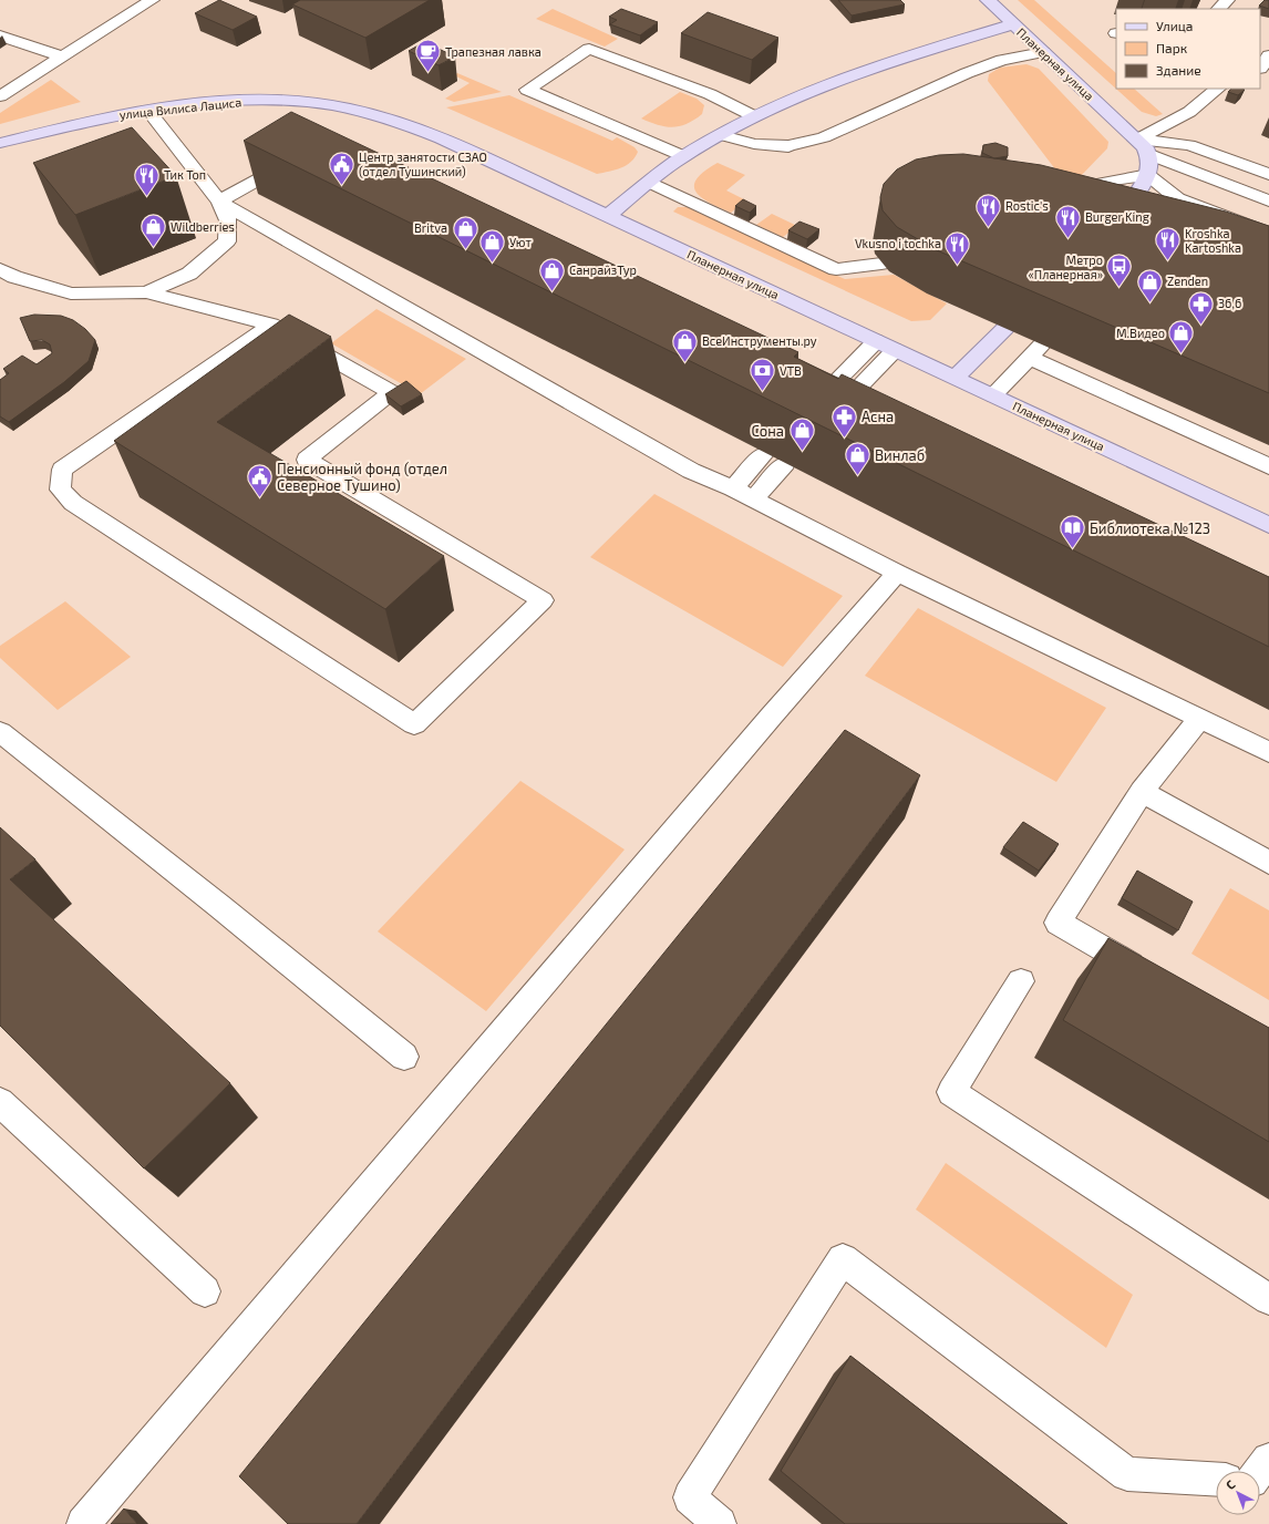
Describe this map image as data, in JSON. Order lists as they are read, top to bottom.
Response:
{
  "streets": {
    "main road": ["Планерная улица", "улица Вилиса Лациса"]
  },
  "crossings": [
    ["Планерная улица", "улица Вилиса Лациса"]
  ],
  "places": {
    "cafe": ["Трапезная лавка"],
    "public building": ["Центр занятости СЗАО (отдел Тушинский)", "Пенсионный фонд (отдел Северное Тушино)"],
    "restaurant": [
      "Тик Топ",
      "Rostic's",
      "Burger King",
      "Kroshka Kartoshka",
      "Vkusno i tochka"
    ],
    "shop": [
      "Wildberries",
      "Britva",
      "Уют",
      "СанрайзТур",
      "Zenden",
      "М.Видео",
      "ВсеИнструменты.ру",
      "Сона",
      "Винлаб"
    ],
    "bus stop": ["Метро «Планерная»"],
    "pharmacy": ["36,6", "Асна"],
    "bank": ["VTB"],
    "library": ["Библиотека №123"]
  },
  "legend": ["Улица", "Парк", "Здание"],
  "north": "top left"
}
